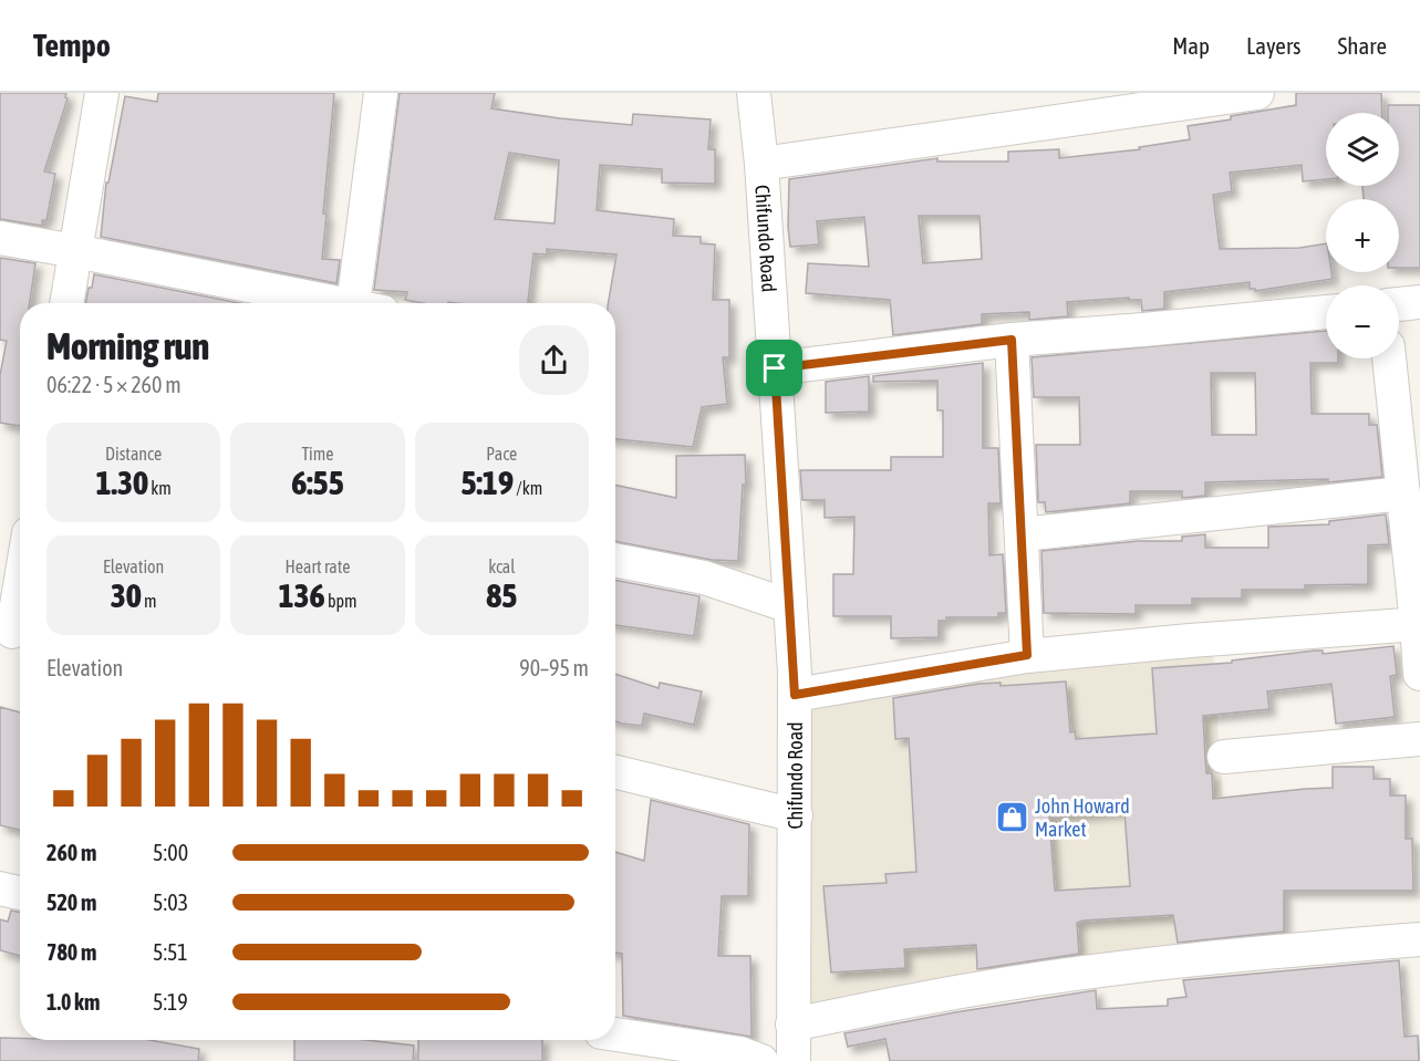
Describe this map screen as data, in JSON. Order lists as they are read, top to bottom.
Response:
{
  "streets": {
    "street": ["Chifundo Road"]
  },
  "places": {
    "shop": ["John Howard Market"]
  },
  "page": {
    "header": "Tempo",
    "nav": ["Map", "Layers", "Share"],
    "map_buttons": ["+", "−"],
    "heading": ["Morning run", "06:22 · 5 × 260 m"],
    "stats": [
      ["Distance", "1.30 km"],
      ["Time", "6:55"],
      ["Pace", "5:19 /km"],
      ["Elevation", "30 m"],
      ["Heart rate", "136 bpm"],
      ["kcal", "85"]
    ],
    "chart": ["Elevation", "90–95 m"],
    "list": [
      {
        "name": "260 m",
        "note": "5:00"
      },
      {
        "name": "520 m",
        "note": "5:03"
      },
      {
        "name": "780 m",
        "note": "5:51"
      },
      {
        "name": "1.0 km",
        "note": "5:19"
      }
    ]
  }
}
